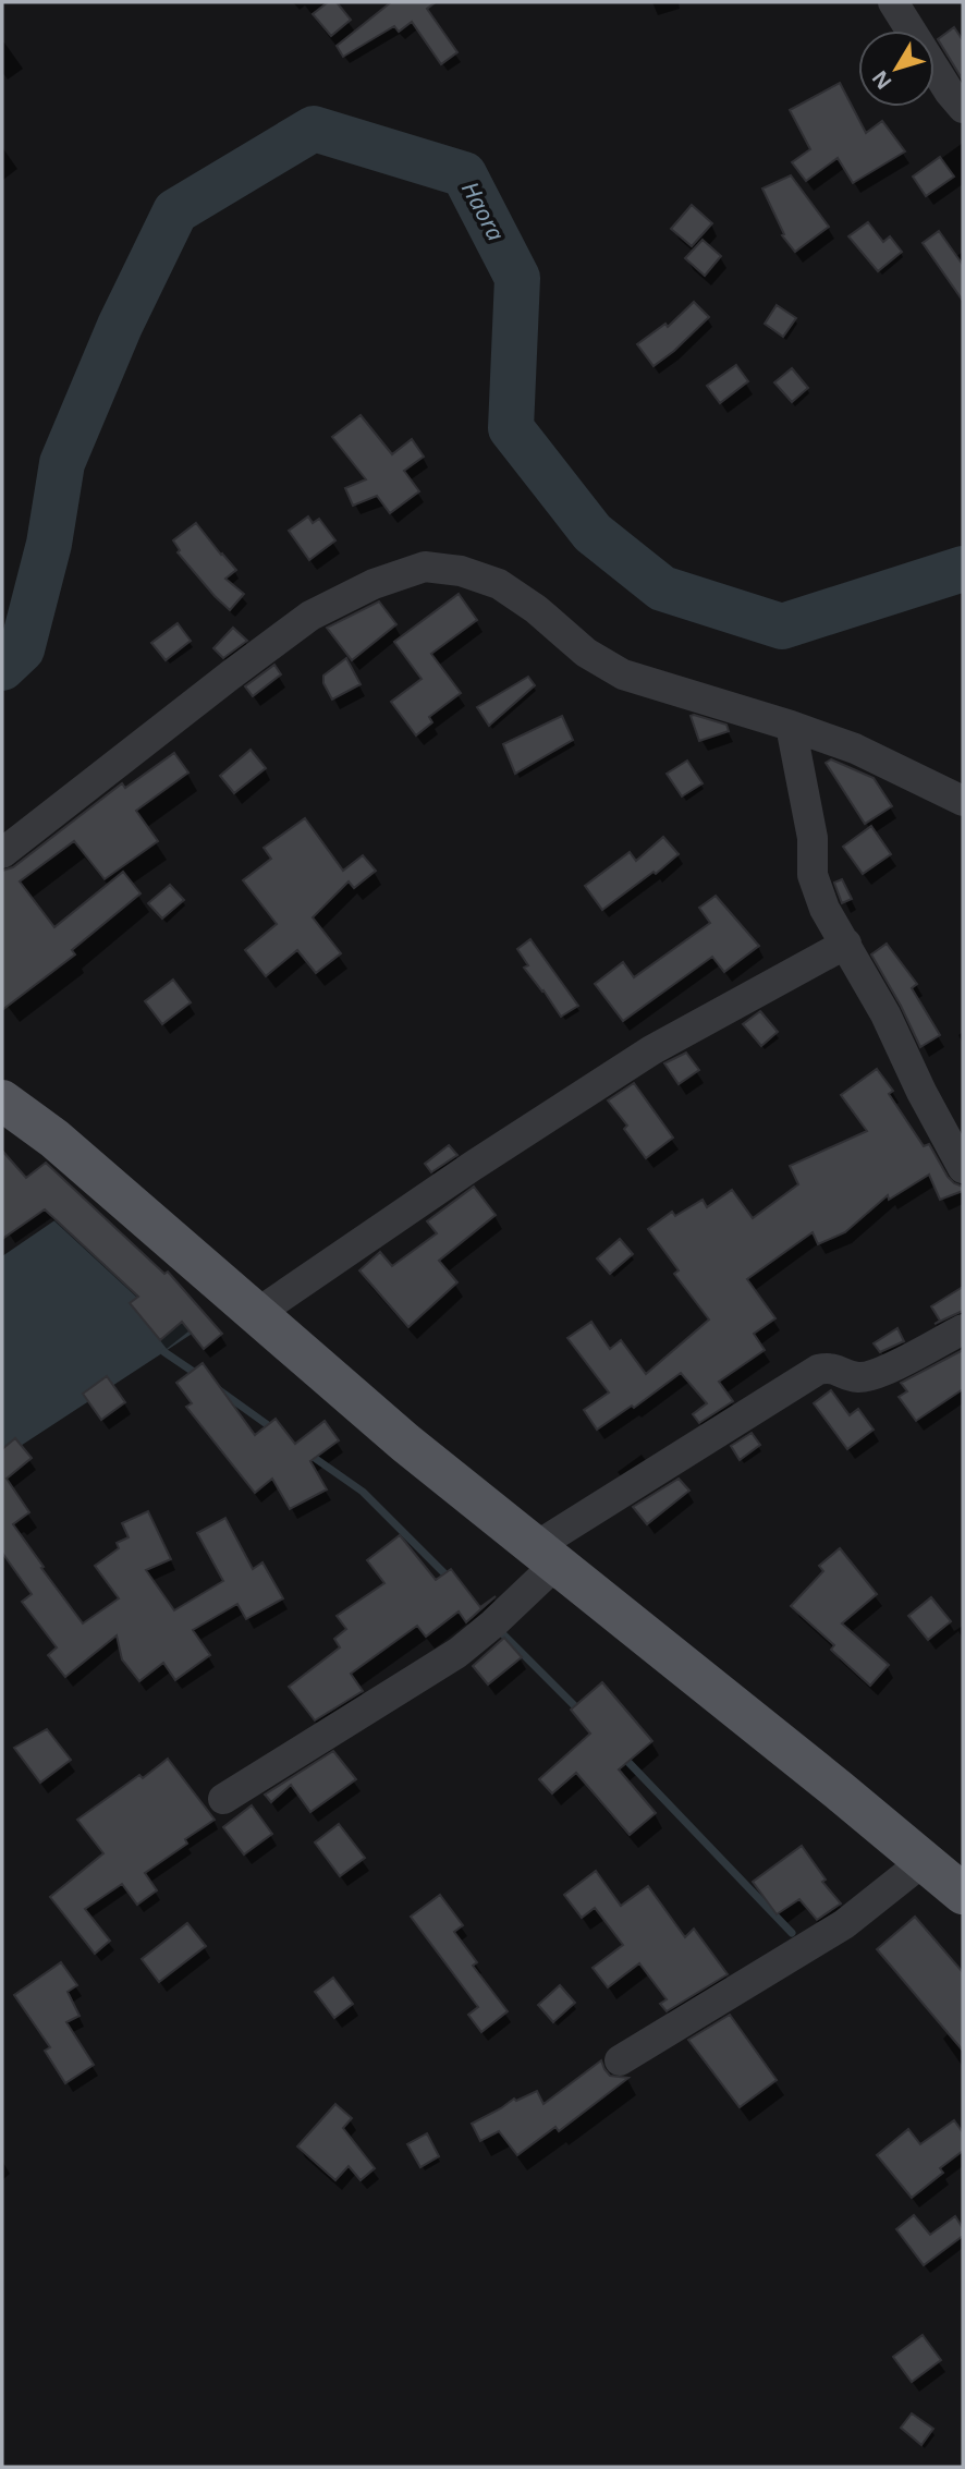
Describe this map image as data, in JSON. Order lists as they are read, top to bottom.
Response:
{
  "water": ["Haora"],
  "north": "bottom left"
}
